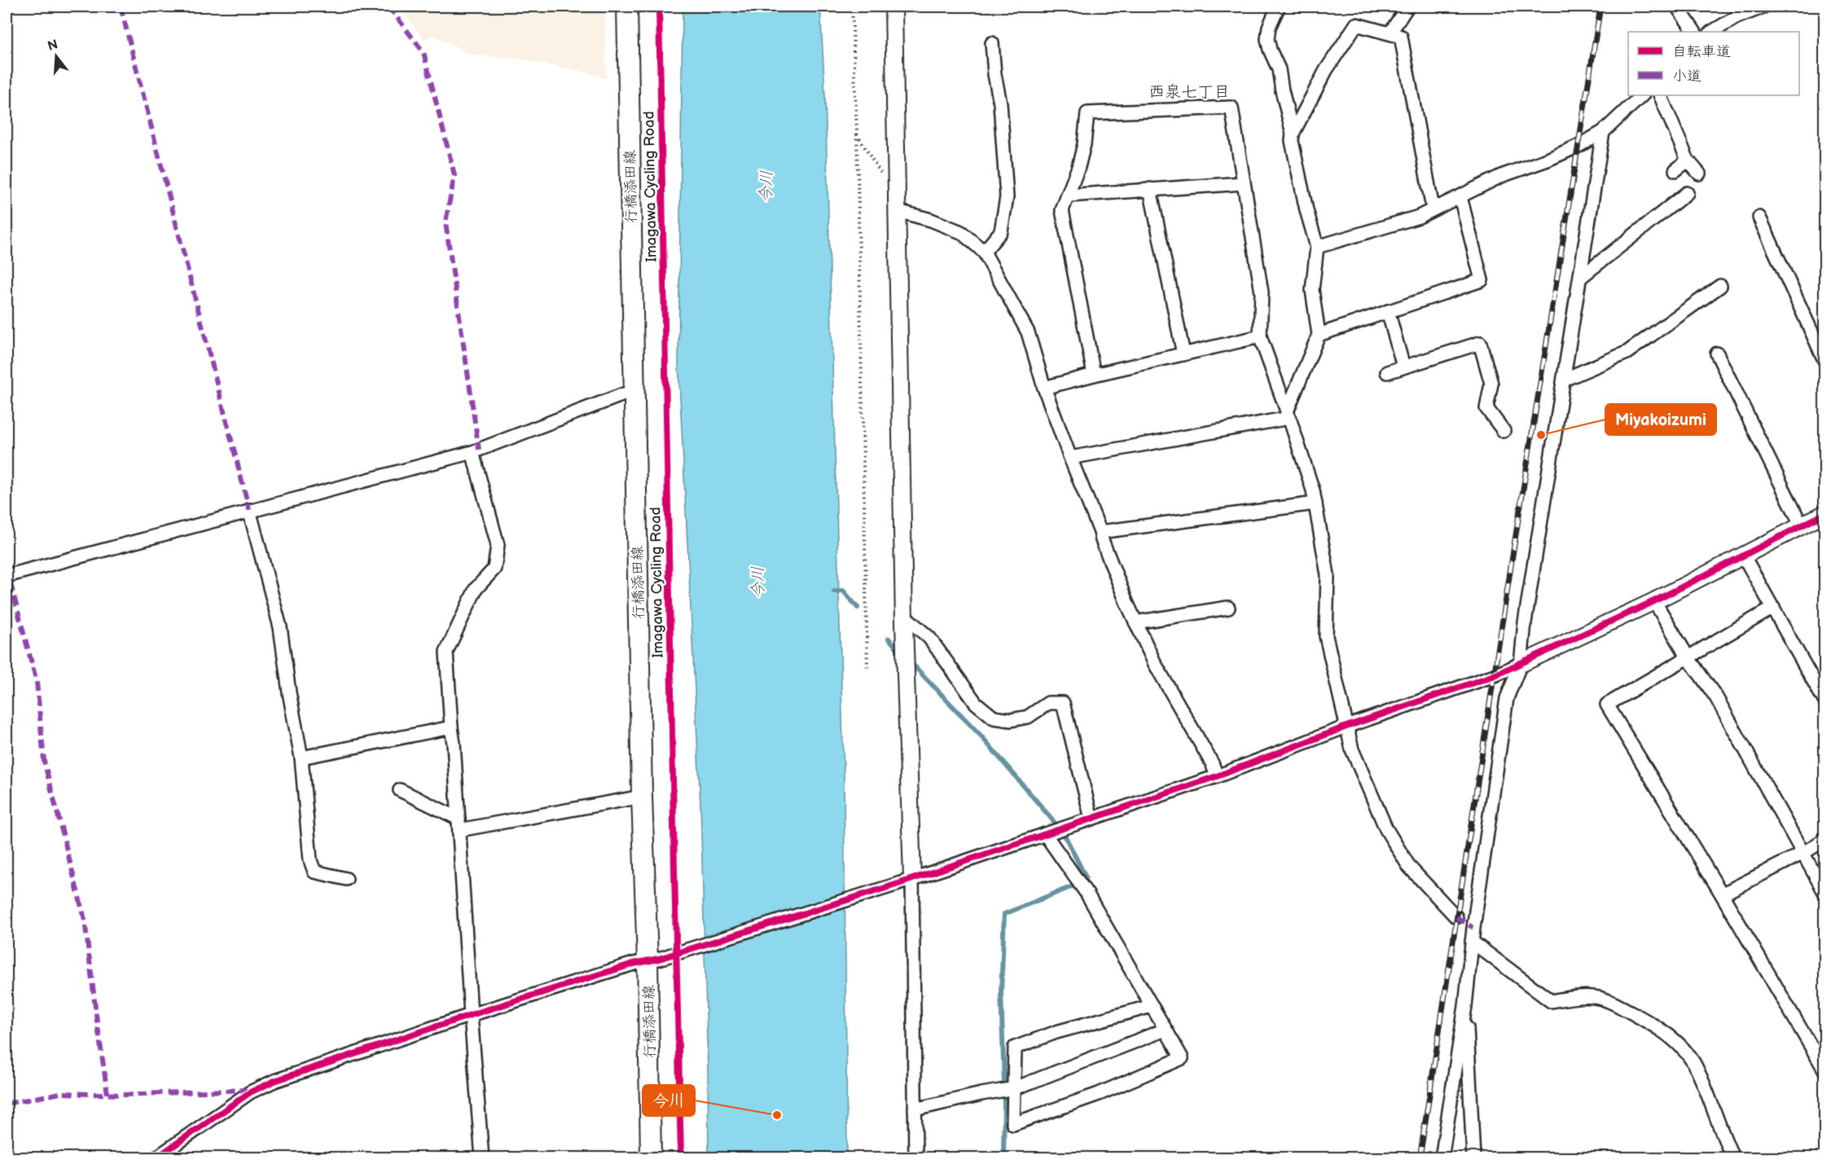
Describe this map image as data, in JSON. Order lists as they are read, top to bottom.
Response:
{
  "streets": {
    "main road": ["行橋添田線"],
    "cycle path": ["Imagawa Cycling Road"]
  },
  "districts": ["西泉七丁目"],
  "water": ["今川"],
  "places": ["Miyakoizumi", "今川"],
  "legend": ["自転車道", "小道"],
  "north": "top"
}
